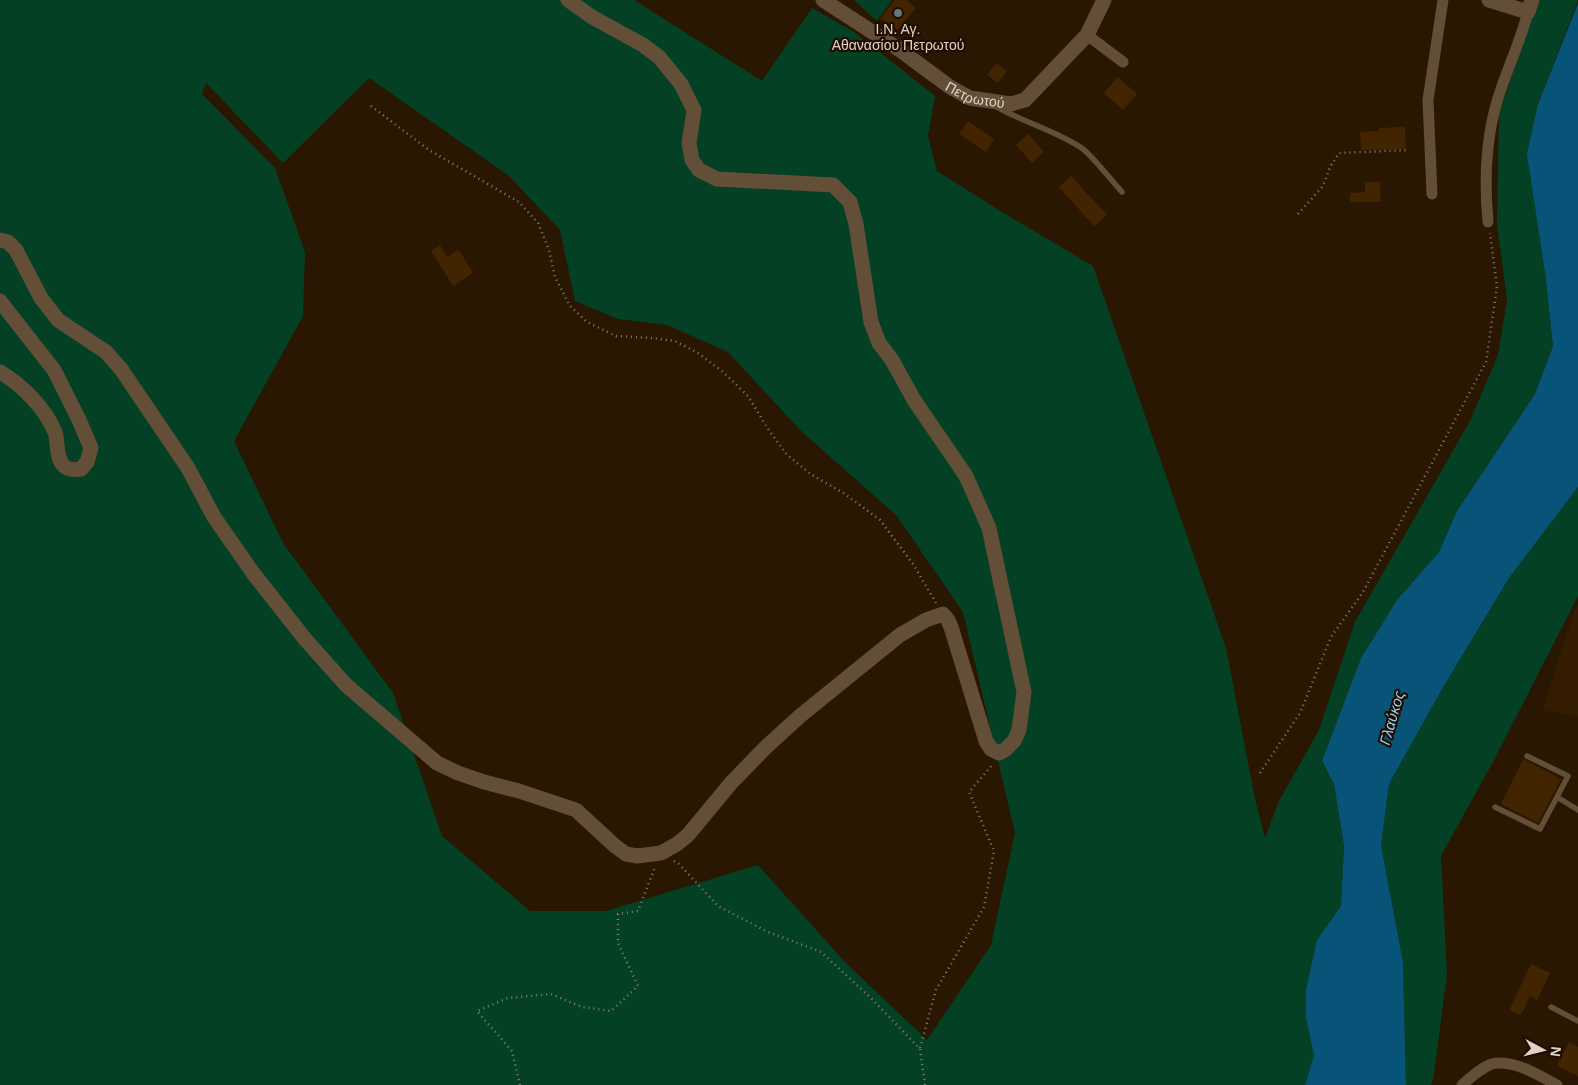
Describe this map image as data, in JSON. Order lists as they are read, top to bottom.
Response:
{
  "streets": {
    "street": ["Πετρωτού"]
  },
  "water": ["Γλαύκος"],
  "places": ["Ι.Ν. Αγ. Αθανασίου Πετρωτού"],
  "north": "right"
}
